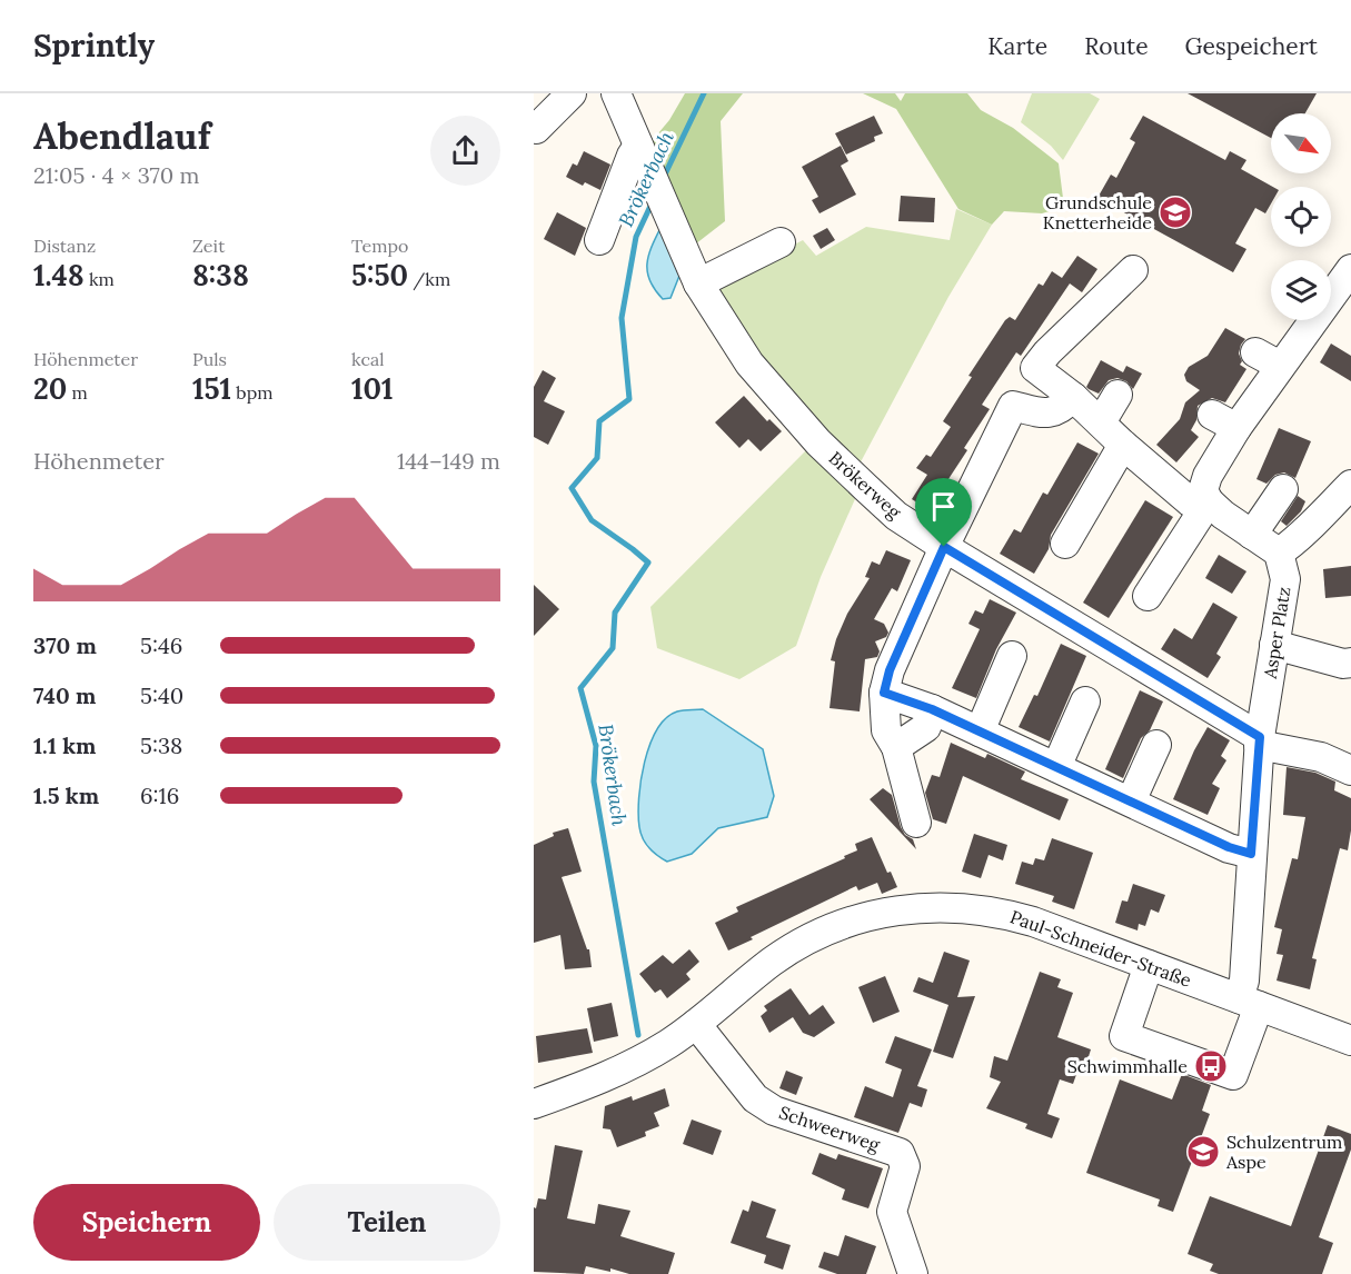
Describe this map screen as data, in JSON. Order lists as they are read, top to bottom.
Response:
{
  "streets": {
    "street": [
      "Brökerweg",
      "Asper Platz",
      "Paul-Schneider-Straße",
      "Schweerweg"
    ]
  },
  "crossings": [
    ["Brökerweg", "Asper Platz"],
    ["Asper Platz", "Paul-Schneider-Straße"],
    ["Paul-Schneider-Straße", "Schweerweg"]
  ],
  "water": ["Brökerbach"],
  "places": {
    "school or university": ["Grundschule Knetterheide", "Schulzentrum Aspe"],
    "bus stop": ["Schwimmhalle"]
  },
  "north": "bottom right",
  "page": {
    "header": "Sprintly",
    "nav": ["Karte", "Route", "Gespeichert"],
    "heading": ["Abendlauf", "21:05 · 4 × 370 m"],
    "stats": [
      ["Distanz", "1.48 km"],
      ["Zeit", "8:38"],
      ["Tempo", "5:50 /km"],
      ["Höhenmeter", "20 m"],
      ["Puls", "151 bpm"],
      ["kcal", "101"]
    ],
    "chart": ["Höhenmeter", "144–149 m"],
    "list": [
      {
        "name": "370 m",
        "note": "5:46"
      },
      {
        "name": "740 m",
        "note": "5:40"
      },
      {
        "name": "1.1 km",
        "note": "5:38"
      },
      {
        "name": "1.5 km",
        "note": "6:16"
      }
    ],
    "buttons": ["Speichern", "Teilen"]
  }
}
